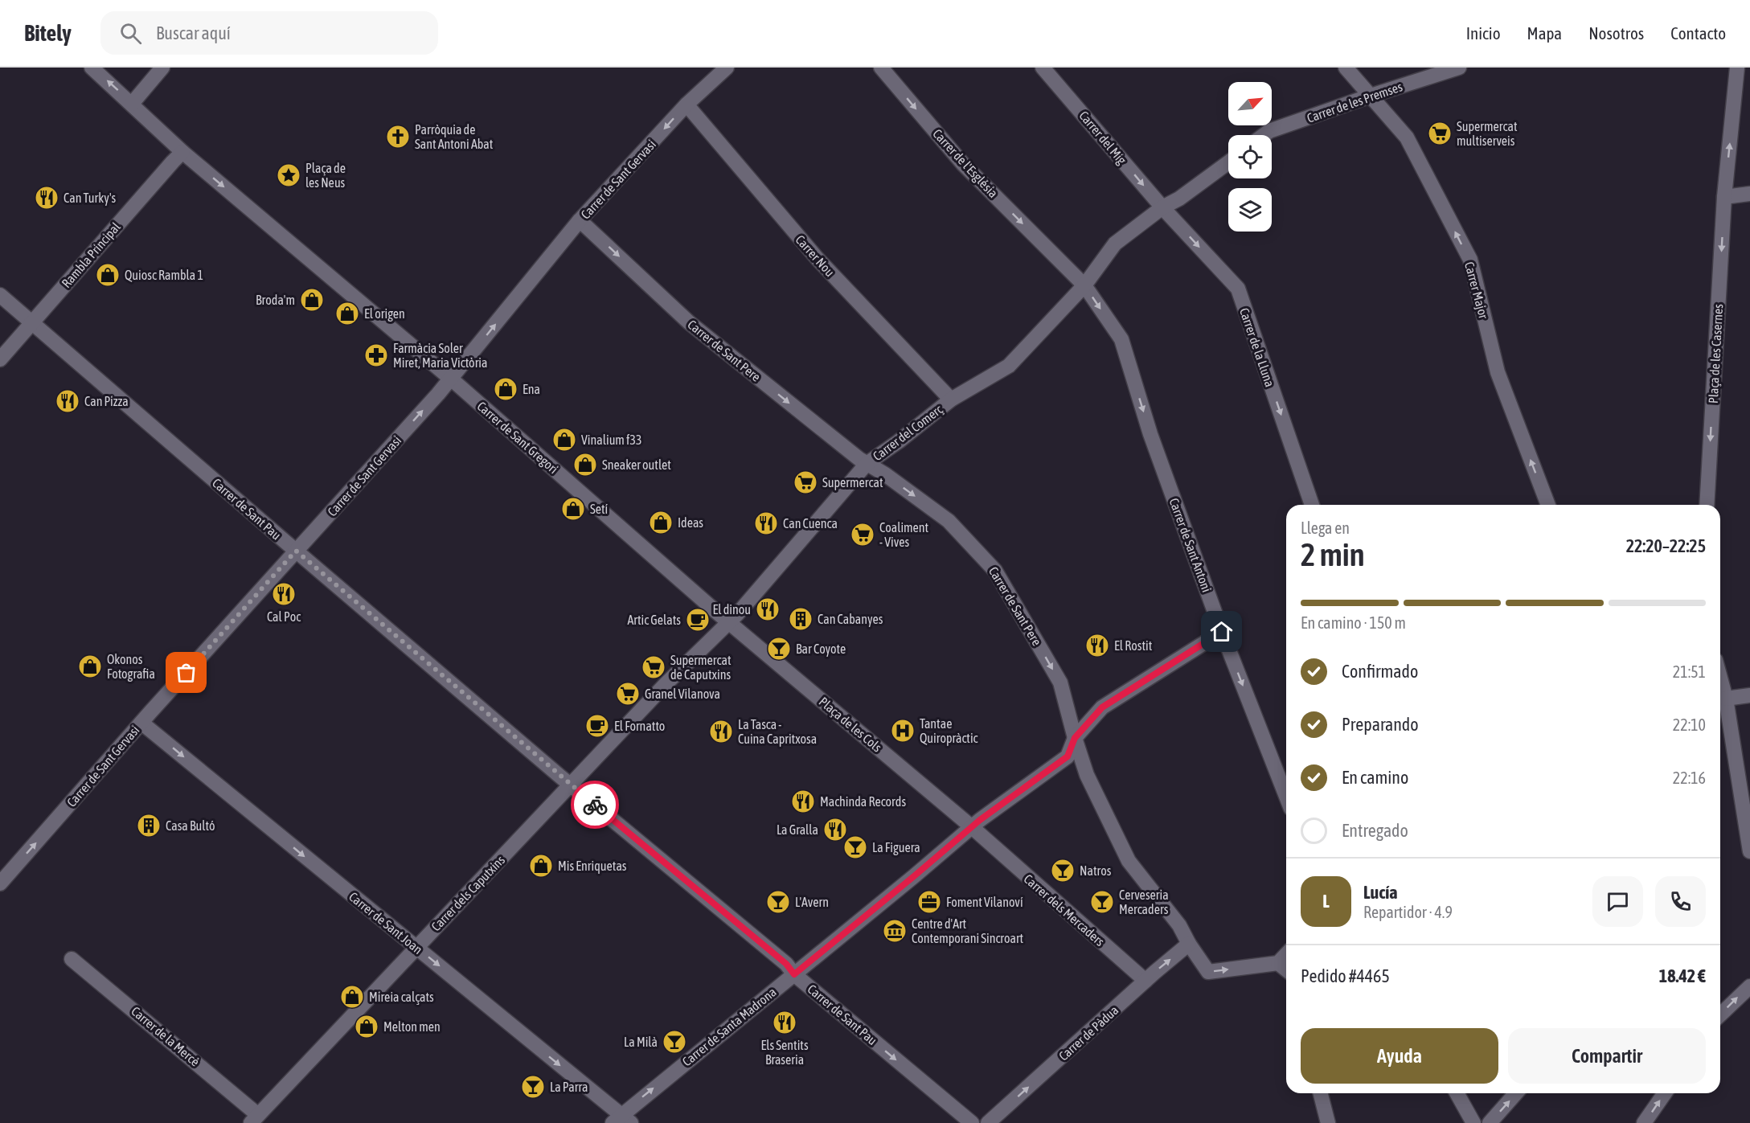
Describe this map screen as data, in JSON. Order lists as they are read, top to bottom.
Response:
{
  "streets": {
    "street": [
      "Carrer de les Premses",
      "Carrer del Mig",
      "Carrer de l'Església",
      "Carrer de Sant Gervasi",
      "Rambla Principal",
      "Carrer Nou",
      "Carrer Major",
      "Carrer de la Lluna",
      "Carrer de Sant Pere",
      "Plaça de les Casernes",
      "Carrer del Comerç",
      "Carrer de Sant Gregori",
      "Carrer de Sant Pau",
      "Carrer de Sant Antoni",
      "Plaça de les Cols",
      "Carrer dels Caputxins",
      "Carrer dels Mercaders",
      "Carrer de Sant Joan",
      "Carrer de Santa Madrona",
      "Carrer de Pàdua",
      "Carrer de la Mercè"
    ]
  },
  "crossings": [
    ["Carrer de les Premses", "Carrer Major"],
    ["Carrer del Mig", "Carrer de la Lluna"],
    ["Carrer del Mig", "Carrer del Comerç"],
    ["Carrer de l'Església", "Carrer del Comerç"],
    ["Carrer de l'Església", "Carrer de Sant Antoni"],
    ["Carrer de Sant Gervasi", "Carrer Nou"],
    ["Carrer de Sant Gervasi", "Carrer de Sant Pere"],
    ["Carrer de Sant Gervasi", "Carrer de Sant Gregori"],
    ["Carrer de Sant Gervasi", "Carrer de Sant Pau"],
    ["Carrer de Sant Gervasi", "Carrer de Sant Joan"],
    ["Rambla Principal", "Carrer de Sant Gregori"],
    ["Rambla Principal", "Carrer de Sant Pau"],
    ["Carrer Nou", "Carrer del Comerç"],
    ["Carrer de la Lluna", "Carrer del Comerç"],
    ["Carrer de Sant Pere", "Carrer del Comerç"],
    ["Carrer de Sant Pere", "Carrer de Pàdua"],
    ["Carrer del Comerç", "Carrer de Sant Antoni"],
    ["Carrer del Comerç", "Plaça de les Cols"],
    ["Carrer del Comerç", "Carrer dels Caputxins"],
    ["Carrer de Sant Gregori", "Plaça de les Cols"],
    ["Carrer de Sant Pau", "Carrer dels Caputxins"],
    ["Carrer de Sant Pau", "Carrer de Santa Madrona"],
    ["Plaça de les Cols", "Carrer dels Caputxins"],
    ["Plaça de les Cols", "Carrer dels Mercaders"],
    ["Plaça de les Cols", "Carrer de Santa Madrona"],
    ["Carrer dels Caputxins", "Carrer de Sant Joan"],
    ["Carrer dels Caputxins", "Carrer de la Mercè"],
    ["Carrer dels Mercaders", "Carrer de Pàdua"],
    ["Carrer de Sant Joan", "Carrer de Santa Madrona"]
  ],
  "one_way": [
    "Carrer del Mig",
    "Carrer de l'Església",
    "Carrer Major",
    "Carrer de la Lluna",
    "Carrer de Sant Pere",
    "Carrer de Sant Gregori",
    "Carrer de Sant Antoni",
    "Carrer de Sant Joan",
    "Carrer de Santa Madrona",
    "Carrer de Pàdua"
  ],
  "places": {
    "supermarket": [
      "Supermercat multiserveis",
      "Supermercat",
      "Coaliment - Vives",
      "Supermercat de Caputxins",
      "Granel Vilanova"
    ],
    "church": ["Parròquia de Sant Antoni Abat"],
    "place": ["Plaça de les Neus"],
    "restaurant": [
      "Can Turky's",
      "Can Pizza",
      "Can Cuenca",
      "Cal Poc",
      "El dinou",
      "El Rostit",
      "La Tasca - Cuina Capritxosa",
      "Machinda Records",
      "La Gralla",
      "Els Sentits Braseria"
    ],
    "shop": [
      "Quiosc Rambla 1",
      "Broda'm",
      "El origen",
      "Ena",
      "Vinalium f33",
      "Sneaker outlet",
      "Setí",
      "Ideas",
      "Okonos Fotografia",
      "Mis Enriquetas",
      "Mireia calçats",
      "Melton men"
    ],
    "pharmacy": ["Farmàcia Soler Miret, Maria Victòria"],
    "building": ["Can Cabanyes", "Casa Bultó"],
    "cafe": ["Artic Gelats", "El Fornatto"],
    "bar": [
      "Bar Coyote",
      "La Figuera",
      "Natros",
      "L'Avern",
      "Cerveseria Mercaders",
      "La Milà",
      "La Parra"
    ],
    "hospital": ["Tantae Quiropràctic"],
    "office": ["Foment Vilanoví"],
    "museum": ["Centre d'Art Contemporani Sincroart"]
  },
  "north": "top right",
  "page": {
    "header": "Bitely",
    "search": "Buscar aquí",
    "nav": [
      "Inicio",
      "Mapa",
      "Nosotros",
      "Contacto"
    ],
    "heading": ["2 min", "Llega en", "22:20–22:25"],
    "panel": [
      "Lucía",
      "Repartidor · 4.9",
      "Pedido #4465",
      "18.42 €"
    ],
    "bar": "En camino · 150 m",
    "list": [
      ["Confirmado", "21:51"],
      ["Preparando", "22:10"],
      ["En camino", "22:16"],
      "Entregado"
    ],
    "round": "L",
    "buttons": ["Ayuda", "Compartir"]
  }
}
